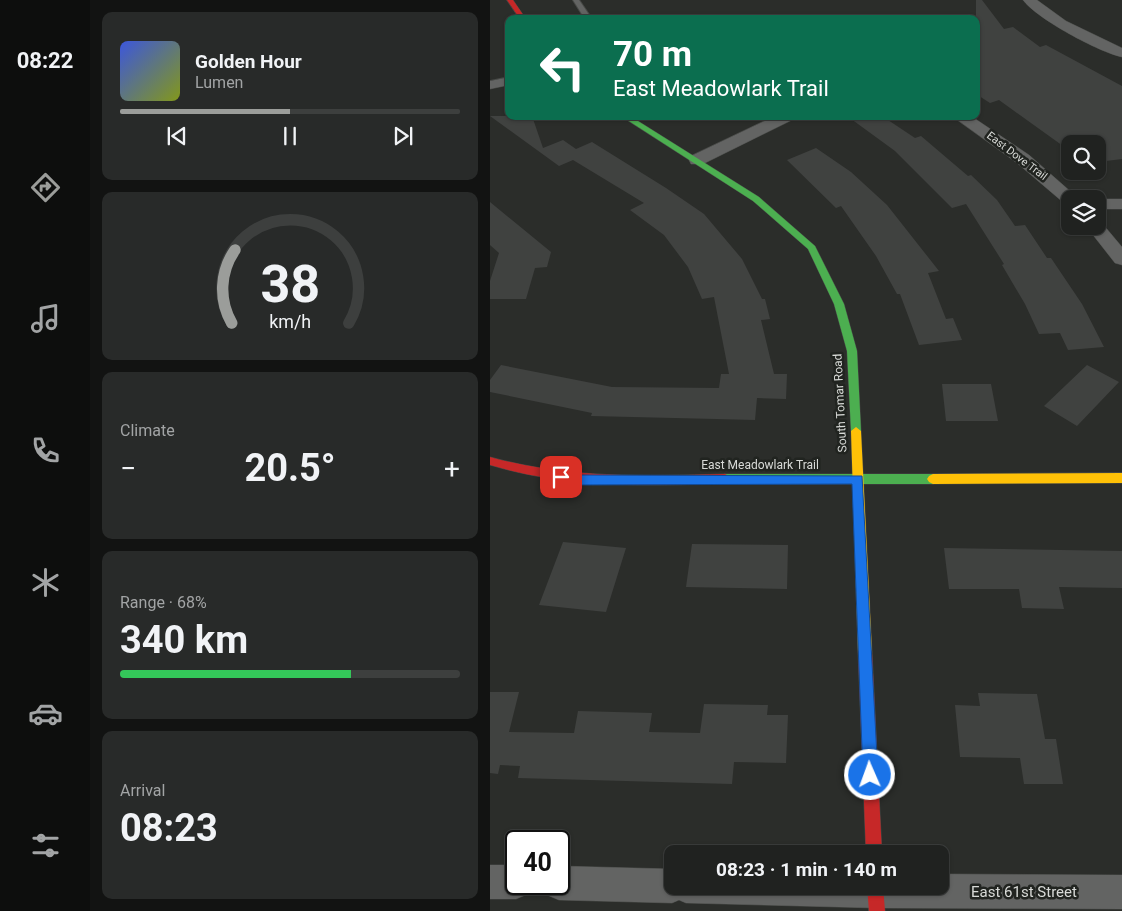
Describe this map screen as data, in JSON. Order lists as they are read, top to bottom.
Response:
{
  "streets": {
    "street": [
      "East Dove Trail",
      "South Tomar Road",
      "East Meadowlark Trail",
      "East 61st Street"
    ]
  },
  "crossings": [
    ["South Tomar Road", "East Meadowlark Trail"]
  ],
  "page": {
    "tabs": "08:22",
    "turn": ["70 m", "East Meadowlark Trail"],
    "song": ["Golden Hour", "Lumen"],
    "tile": [
      "Climate",
      ["Range · 68%", "340 km"],
      ["Arrival", "08:23"]
    ],
    "heat": ["−", "20.5°", "+"],
    "limit": "40",
    "trip": "08:23 · 1 min · 140 m",
    "gauge": ["38", "km/h"]
  }
}
